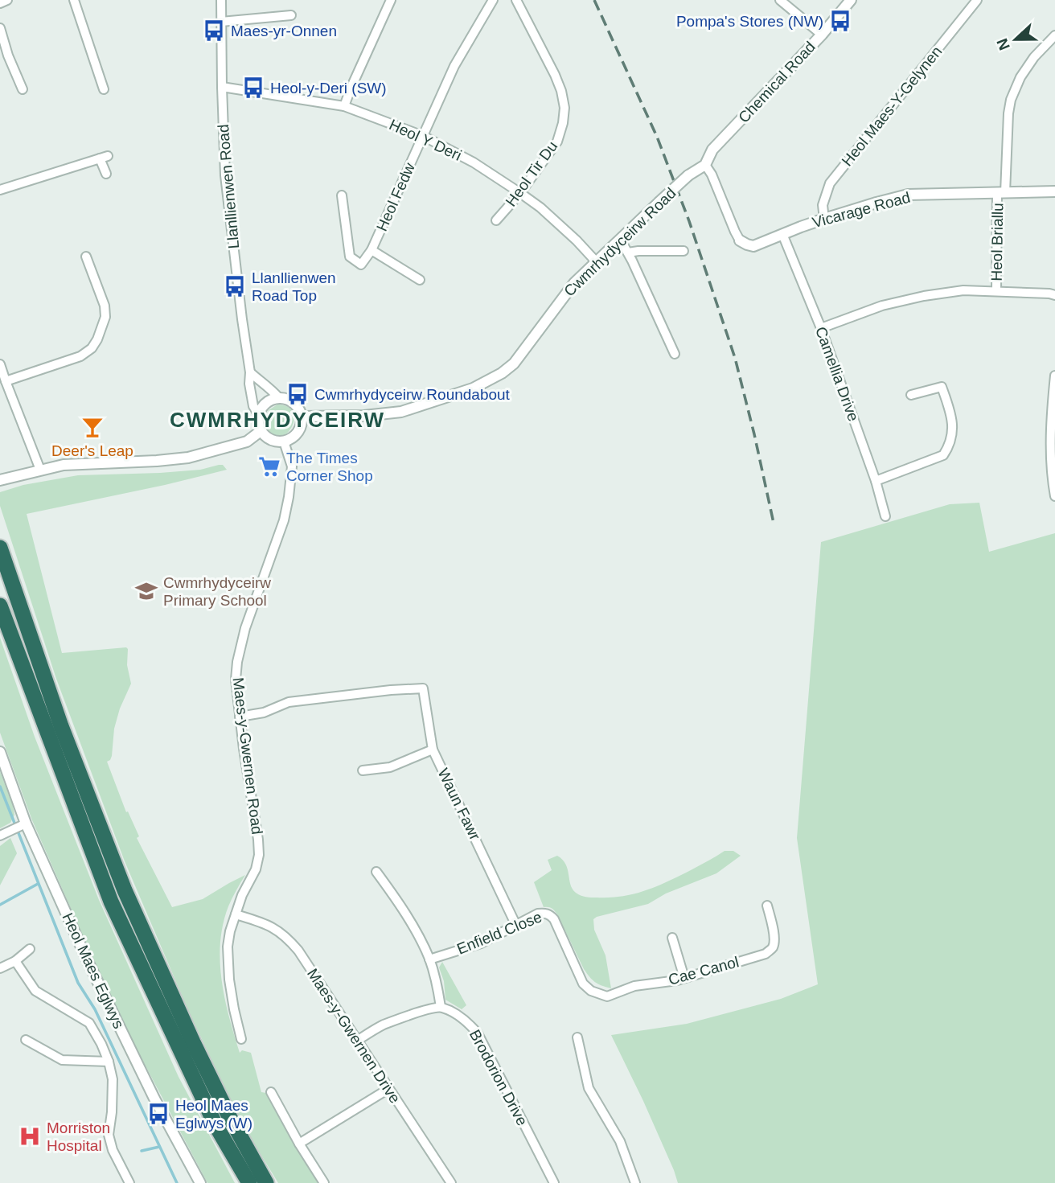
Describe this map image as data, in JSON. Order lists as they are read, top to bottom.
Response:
{
  "streets": {
    "street": [
      "Chemical Road",
      "Heol Maes-Y-Gelynen",
      "Heol Y Deri",
      "Heol Tir Du",
      "Llanllienwen Road",
      "Heol Fedw",
      "Vicarage Road",
      "Cwmrhydyceirw Road",
      "Heol Briallu",
      "Camellia Drive",
      "Maes-y-Gwernen Road",
      "Waun Fawr",
      "Enfield Close",
      "Heol Maes Eglwys",
      "Cae Canol",
      "Maes-y-Gwernen Drive",
      "Brodorion Drive"
    ]
  },
  "crossings": [
    ["Chemical Road", "Cwmrhydyceirw Road"],
    ["Heol Maes-Y-Gelynen", "Vicarage Road"],
    ["Heol Y Deri", "Heol Tir Du"],
    ["Heol Y Deri", "Llanllienwen Road"],
    ["Heol Y Deri", "Heol Fedw"],
    ["Heol Y Deri", "Cwmrhydyceirw Road"],
    ["Llanllienwen Road", "Cwmrhydyceirw Road"],
    ["Llanllienwen Road", "Maes-y-Gwernen Road"],
    ["Vicarage Road", "Heol Briallu"],
    ["Vicarage Road", "Camellia Drive"],
    ["Cwmrhydyceirw Road", "Maes-y-Gwernen Road"],
    ["Maes-y-Gwernen Road", "Maes-y-Gwernen Drive"],
    ["Waun Fawr", "Enfield Close"],
    ["Enfield Close", "Cae Canol"]
  ],
  "districts": ["CWMRHYDYCEIRW"],
  "places": {
    "bus stop": [
      "Pompa's Stores (NW)",
      "Maes-yr-Onnen",
      "Heol-y-Deri (SW)",
      "Llanllienwen Road Top",
      "Cwmrhydyceirw Roundabout",
      "Heol Maes Eglwys (W)"
    ],
    "bar": ["Deer's Leap"],
    "supermarket": ["The Times Corner Shop"],
    "school or university": ["Cwmrhydyceirw Primary School"],
    "hospital": ["Morriston Hospital"]
  },
  "north": "left"
}
